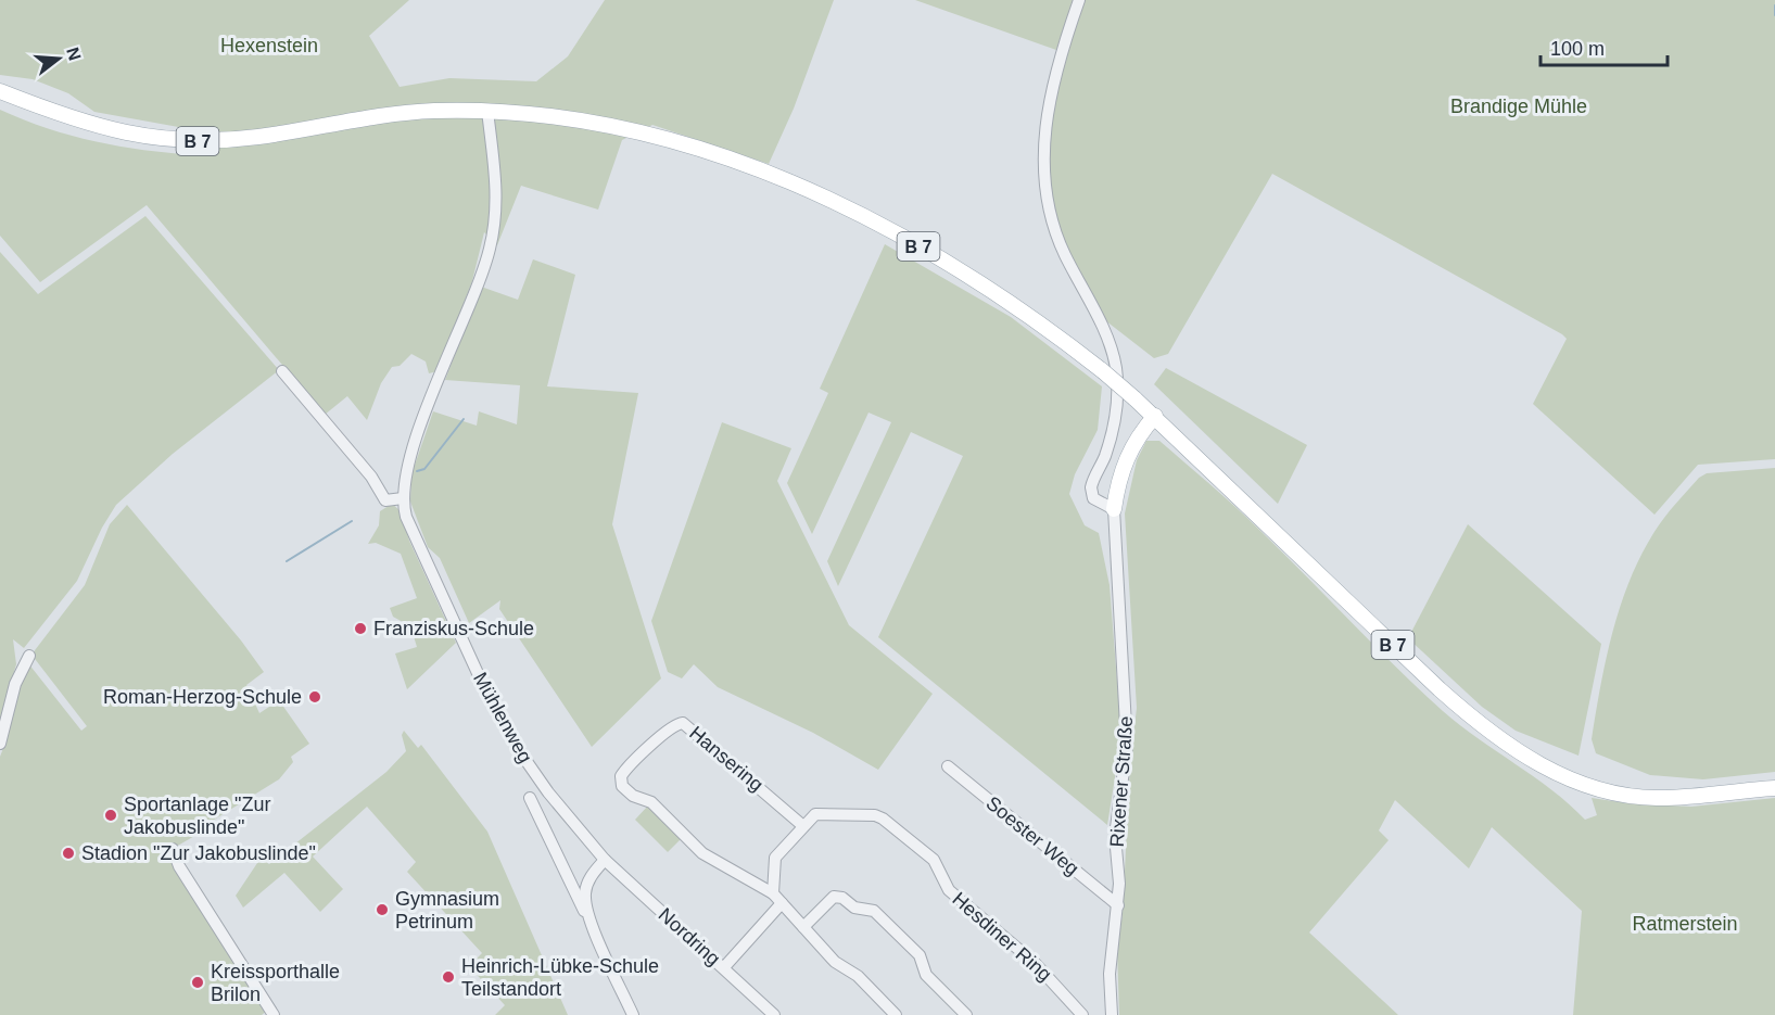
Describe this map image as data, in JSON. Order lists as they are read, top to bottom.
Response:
{
  "streets": {
    "main road": ["B 7"],
    "street": [
      "Mühlenweg",
      "Hansering",
      "Rixener Straße",
      "Soester Weg",
      "Nordring",
      "Hesdiner Ring"
    ]
  },
  "crossings": [
    ["B 7", "Mühlenweg"],
    ["Mühlenweg", "Nordring"],
    ["Hansering", "Hesdiner Ring"],
    ["Rixener Straße", "Soester Weg"]
  ],
  "parks": ["Hexenstein", "Brandige Mühle", "Ratmerstein"],
  "places": [
    "Franziskus-Schule",
    "Roman-Herzog-Schule",
    "Sportanlage \"Zur Jakobuslinde\"",
    "Stadion \"Zur Jakobuslinde\"",
    "Gymnasium Petrinum",
    "Heinrich-Lübke-Schule Teilstandort",
    "Kreissporthalle Brilon"
  ],
  "scale_bar": "100 m",
  "north": "right"
}
